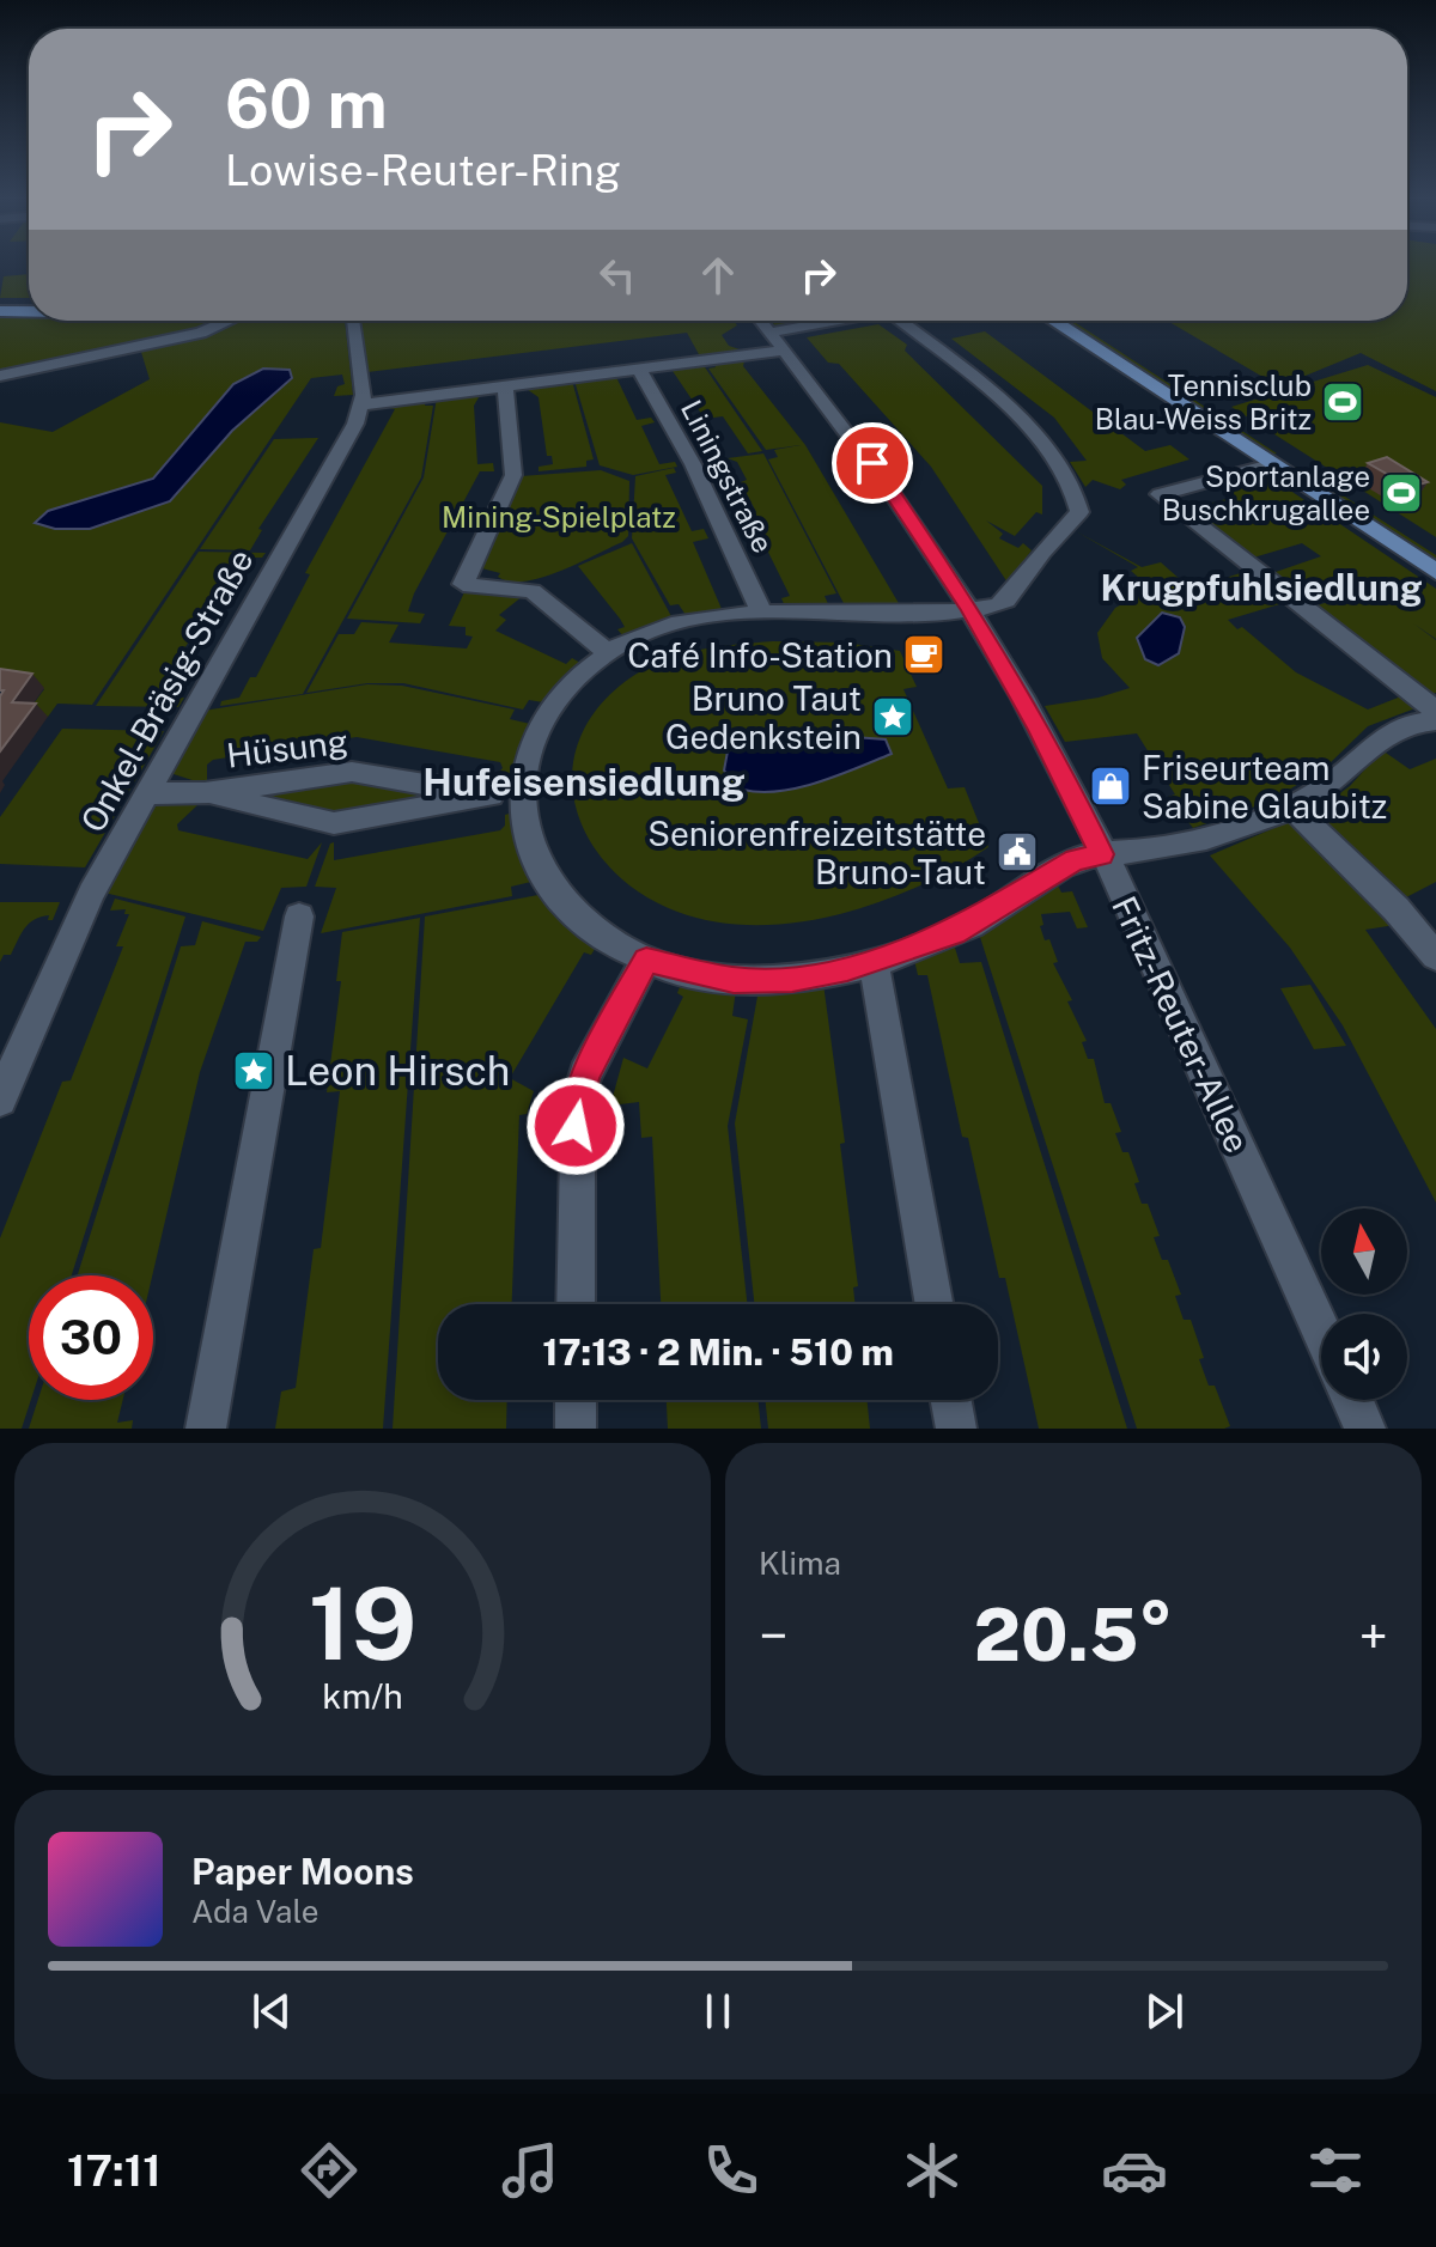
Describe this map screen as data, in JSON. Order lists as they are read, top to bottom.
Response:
{
  "streets": {
    "street": [
      "Liningstraße",
      "Onkel-Bräsig-Straße",
      "Hüsung",
      "Fritz-Reuter-Allee"
    ]
  },
  "crossings": [
    ["Onkel-Bräsig-Straße", "Hüsung"]
  ],
  "districts": ["Krugpfuhlsiedlung", "Hufeisensiedlung"],
  "parks": ["Mining-Spielplatz"],
  "places": {
    "sports": ["Tennisclub Blau-Weiss Britz", "Sportanlage Buschkrugallee"],
    "cafe": ["Café Info-Station"],
    "place": ["Bruno Taut Gedenkstein", "Leon Hirsch"],
    "shop": ["Friseurteam Sabine Glaubitz"],
    "public building": ["Seniorenfreizeitstätte Bruno-Taut"]
  },
  "north": "top",
  "page": {
    "turn": ["60 m", "Lowise-Reuter-Ring"],
    "limit": "30",
    "trip": "17:13 · 2 Min. · 510 m",
    "tile": "Klima",
    "heat": ["−", "20.5°", "+"],
    "song": ["Paper Moons", "Ada Vale"],
    "tabs": "17:11",
    "gauge": ["19", "km/h"]
  }
}
